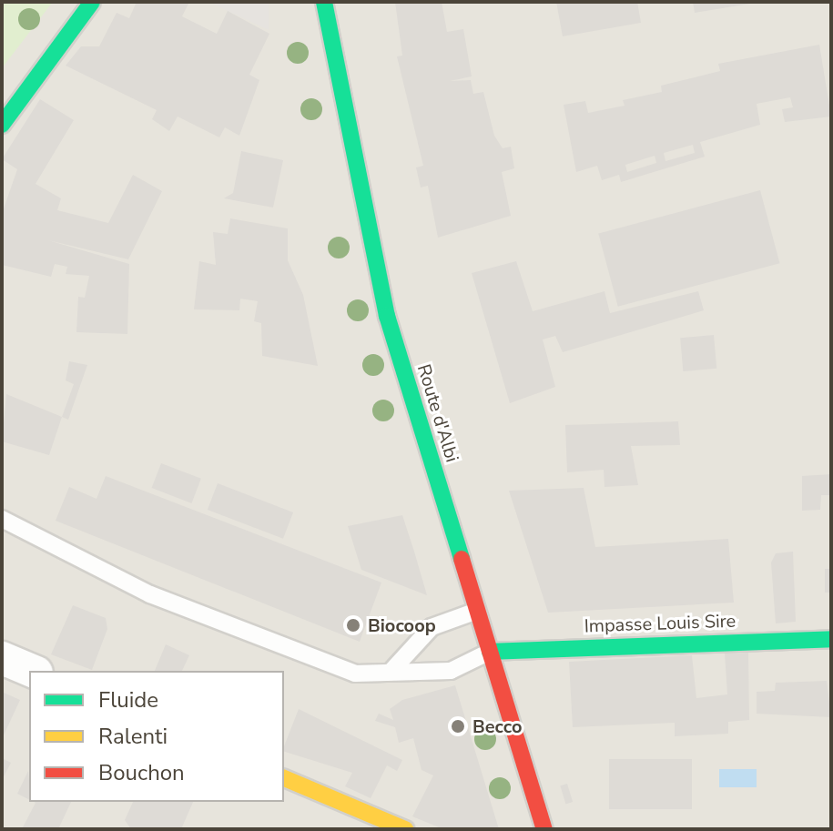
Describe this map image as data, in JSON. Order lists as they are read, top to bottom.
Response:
{
  "streets": {
    "main road": ["Route d'Albi", "Impasse Louis Sire"]
  },
  "crossings": [
    ["Route d'Albi", "Impasse Louis Sire"]
  ],
  "places": ["Biocoop", "Becco"],
  "legend": ["Fluide", "Ralenti", "Bouchon"]
}
